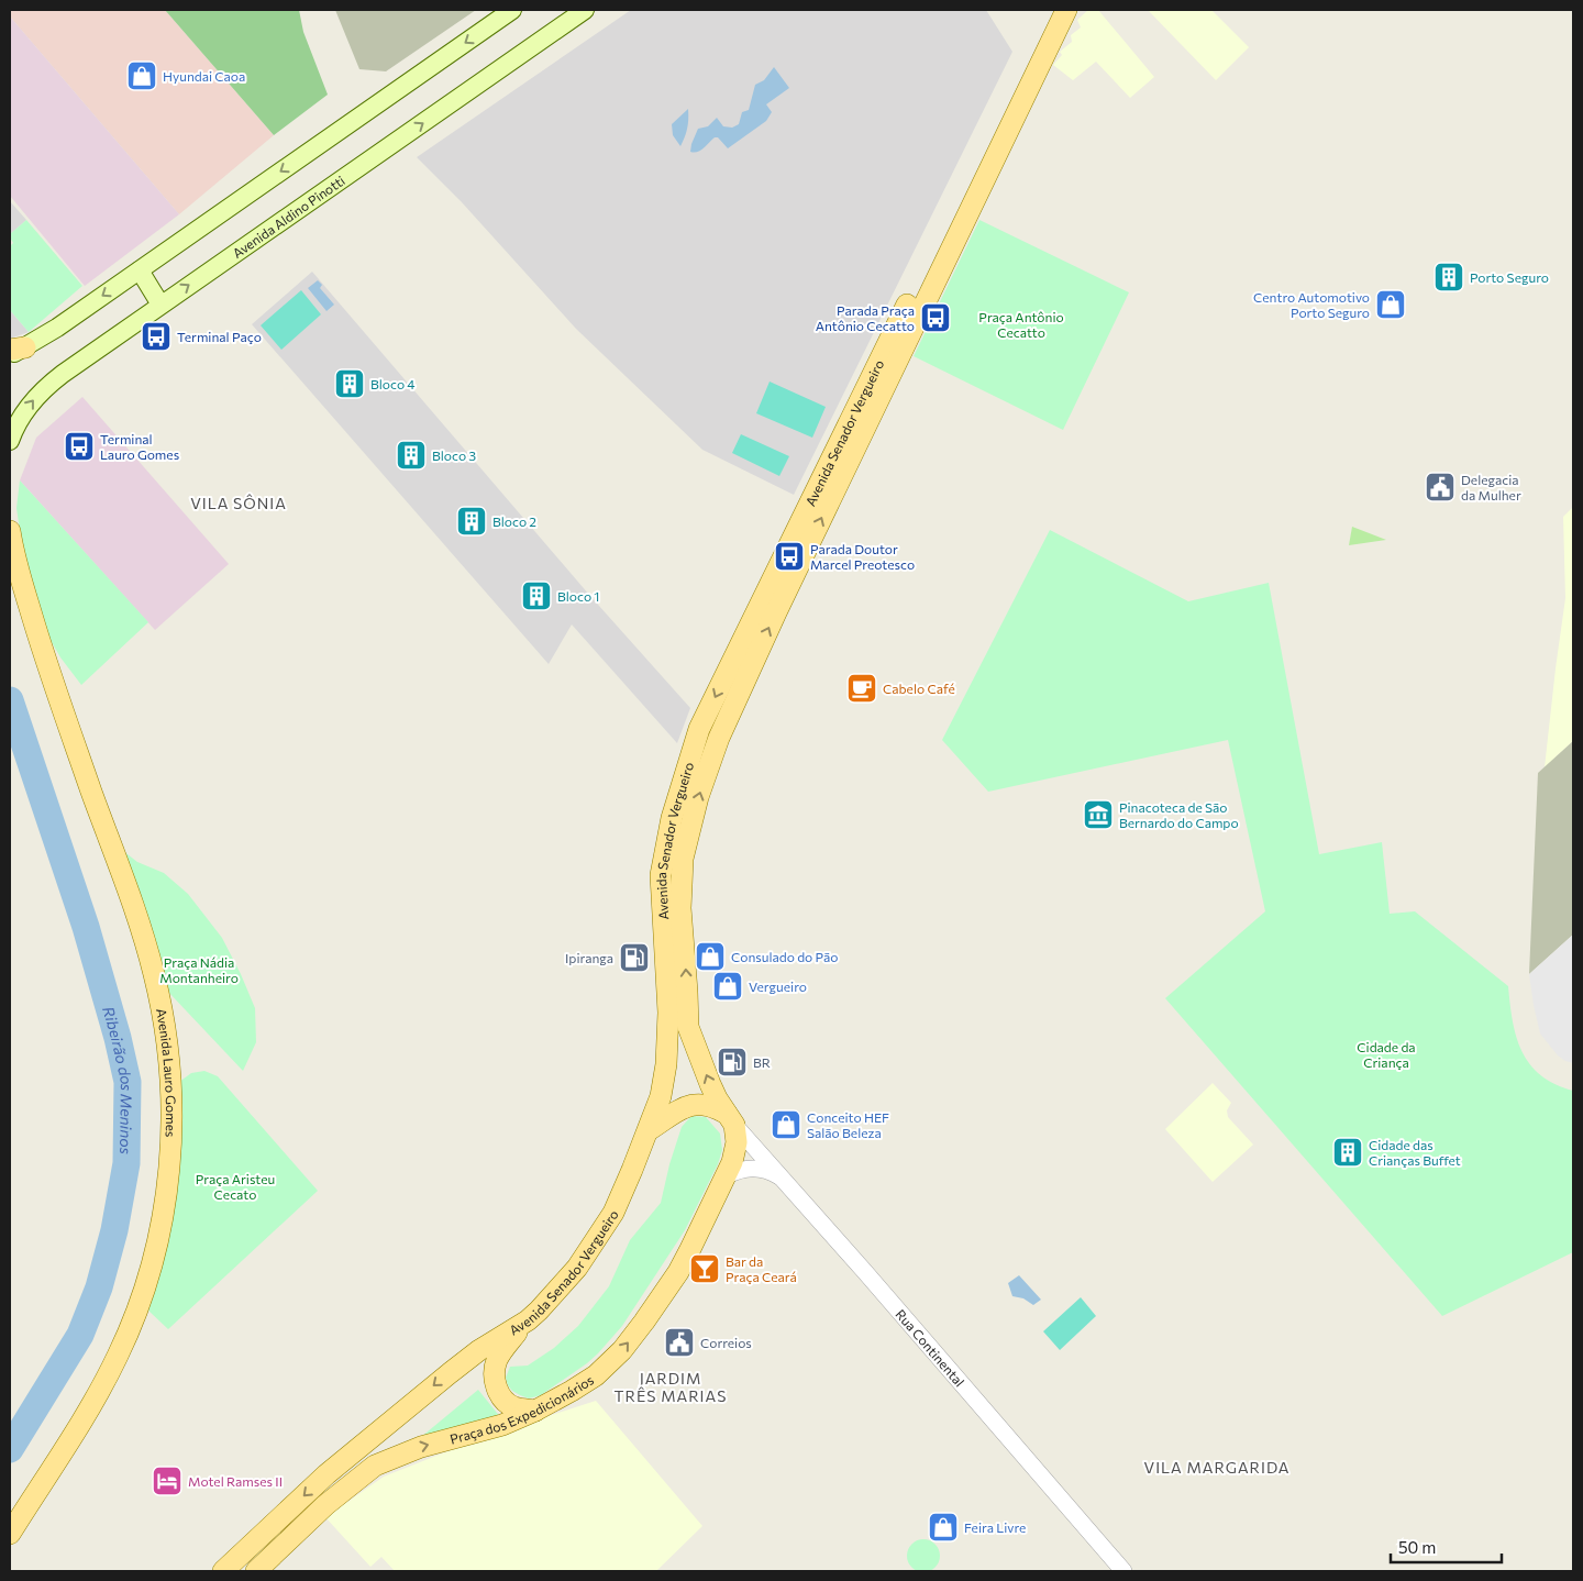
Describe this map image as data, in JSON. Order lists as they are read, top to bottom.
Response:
{
  "streets": {
    "main road": [
      "Avenida Aldino Pinotti",
      "Avenida Senador Vergueiro",
      "Avenida Lauro Gomes",
      "Praça dos Expedicionários"
    ],
    "street": ["Rua Continental"]
  },
  "crossings": [
    ["Avenida Senador Vergueiro", "Praça dos Expedicionários"],
    ["Rua Continental", "Praça dos Expedicionários"]
  ],
  "one_way": ["Praça dos Expedicionários"],
  "districts": ["VILA SÔNIA", "JARDIM TRÊS MARIAS", "VILA MARGARIDA"],
  "water": ["Ribeirão dos Meninos"],
  "parks": [
    "Praça Antônio Cecatto",
    "Praça Nádia Montanheiro",
    "Cidade da Criança",
    "Praça Aristeu Cecato"
  ],
  "places": {
    "shop": [
      "Hyundai Caoa",
      "Centro Automotivo Porto Seguro",
      "Consulado do Pão",
      "Vergueiro",
      "Conceito HEF Salão Beleza",
      "Feira Livre"
    ],
    "building": [
      "Porto Seguro",
      "Bloco 4",
      "Bloco 3",
      "Bloco 2",
      "Bloco 1",
      "Cidade das Crianças Buffet"
    ],
    "bus stop": [
      "Parada Praça Antônio Cecatto",
      "Terminal Paço",
      "Terminal Lauro Gomes",
      "Parada Doutor Marcel Preotesco"
    ],
    "public building": ["Delegacia da Mulher", "Correios"],
    "cafe": ["Cabelo Café"],
    "museum": ["Pinacoteca de São Bernardo do Campo"],
    "fuel station": ["Ipiranga", "BR"],
    "bar": ["Bar da Praça Ceará"],
    "hotel": ["Motel Ramses II"]
  },
  "scale_bar": "50 m"
}
